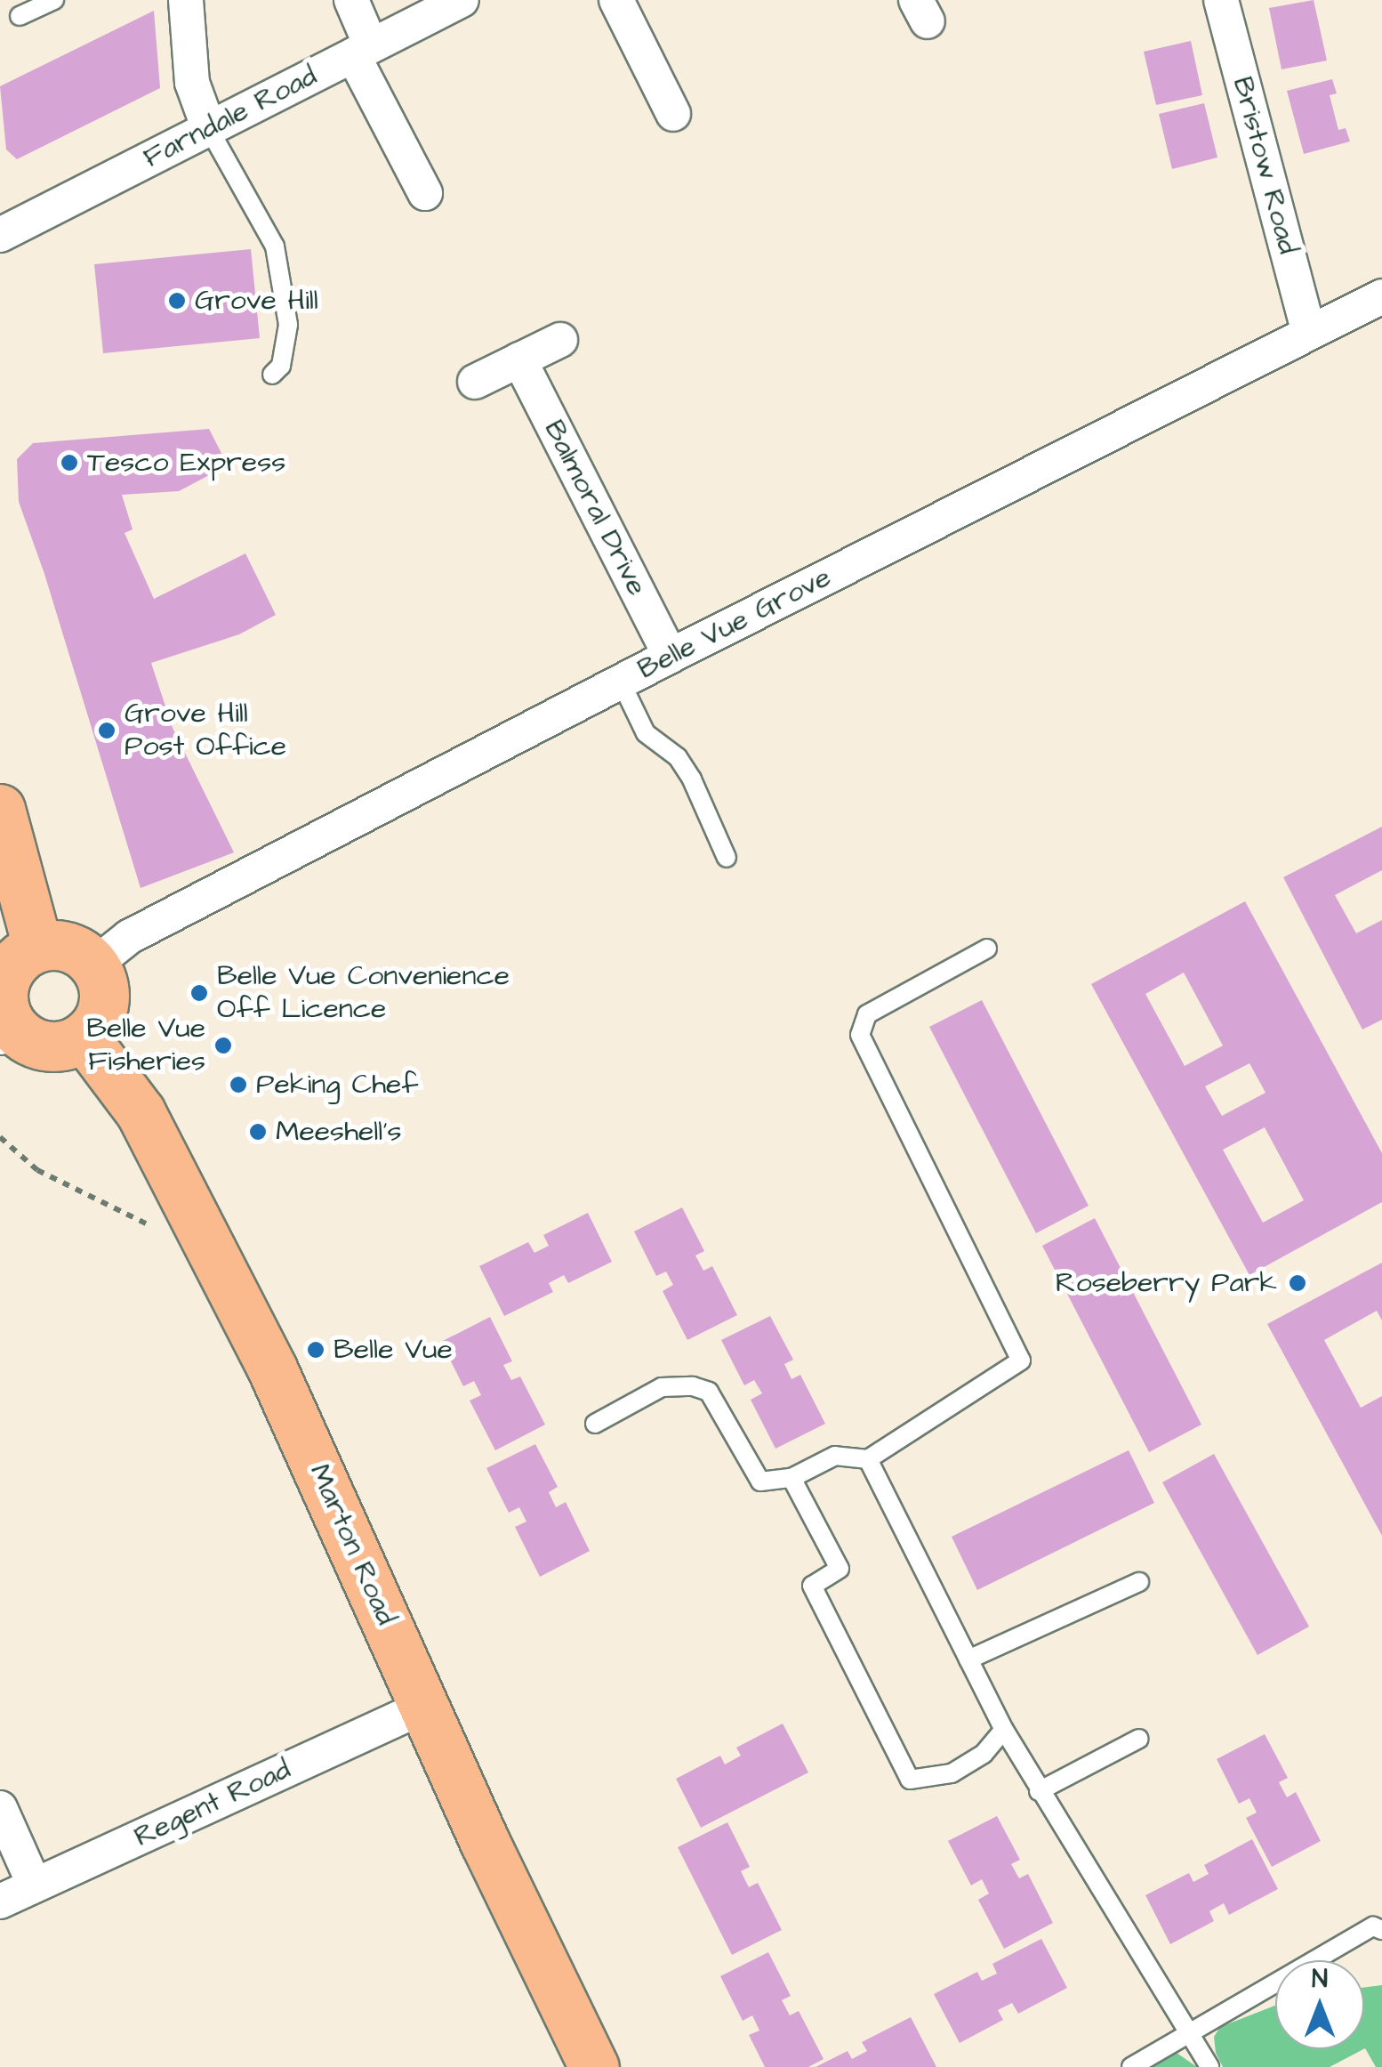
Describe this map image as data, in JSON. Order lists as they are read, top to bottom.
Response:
{
  "streets": {
    "main road": ["Marton Road"],
    "street": [
      "Farndale Road",
      "Bristow Road",
      "Balmoral Drive",
      "Belle Vue Grove",
      "Regent Road"
    ]
  },
  "crossings": [
    ["Bristow Road", "Belle Vue Grove"],
    ["Balmoral Drive", "Belle Vue Grove"],
    ["Belle Vue Grove", "Marton Road"],
    ["Marton Road", "Regent Road"]
  ],
  "places": [
    "Grove Hill",
    "Tesco Express",
    "Grove Hill Post Office",
    "Belle Vue Convenience Off Licence",
    "Belle Vue Fisheries",
    "Peking Chef",
    "Meeshell's",
    "Roseberry Park",
    "Belle Vue"
  ],
  "north": "top"
}
